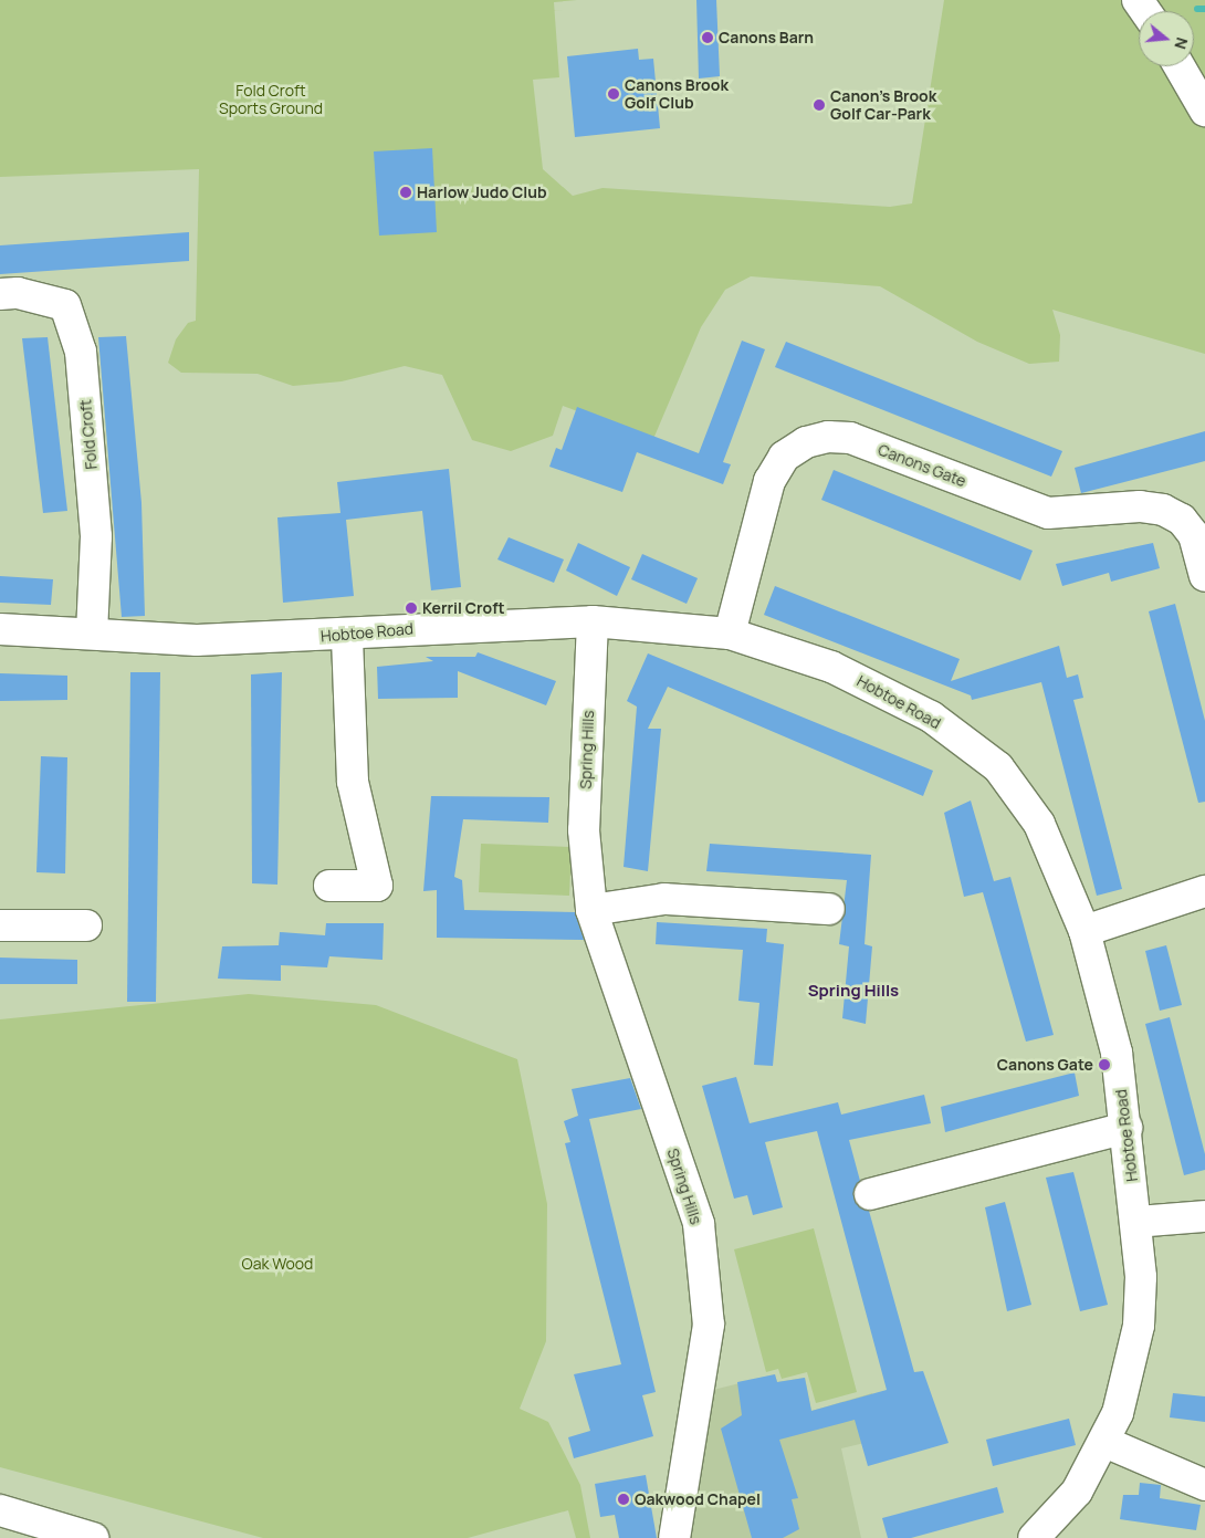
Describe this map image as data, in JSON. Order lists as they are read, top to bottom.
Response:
{
  "streets": {
    "street": [
      "Fold Croft",
      "Canons Gate",
      "Hobtoe Road",
      "Spring Hills"
    ]
  },
  "crossings": [
    ["Fold Croft", "Hobtoe Road"],
    ["Canons Gate", "Hobtoe Road"],
    ["Hobtoe Road", "Spring Hills"]
  ],
  "districts": ["Spring Hills"],
  "parks": ["Fold Croft Sports Ground", "Oak Wood"],
  "places": [
    "Canons Barn",
    "Canons Brook Golf Club",
    "Canon's Brook Golf Car-Park",
    "Harlow Judo Club",
    "Kerril Croft",
    "Canons Gate",
    "Oakwood Chapel"
  ],
  "north": "right"
}
